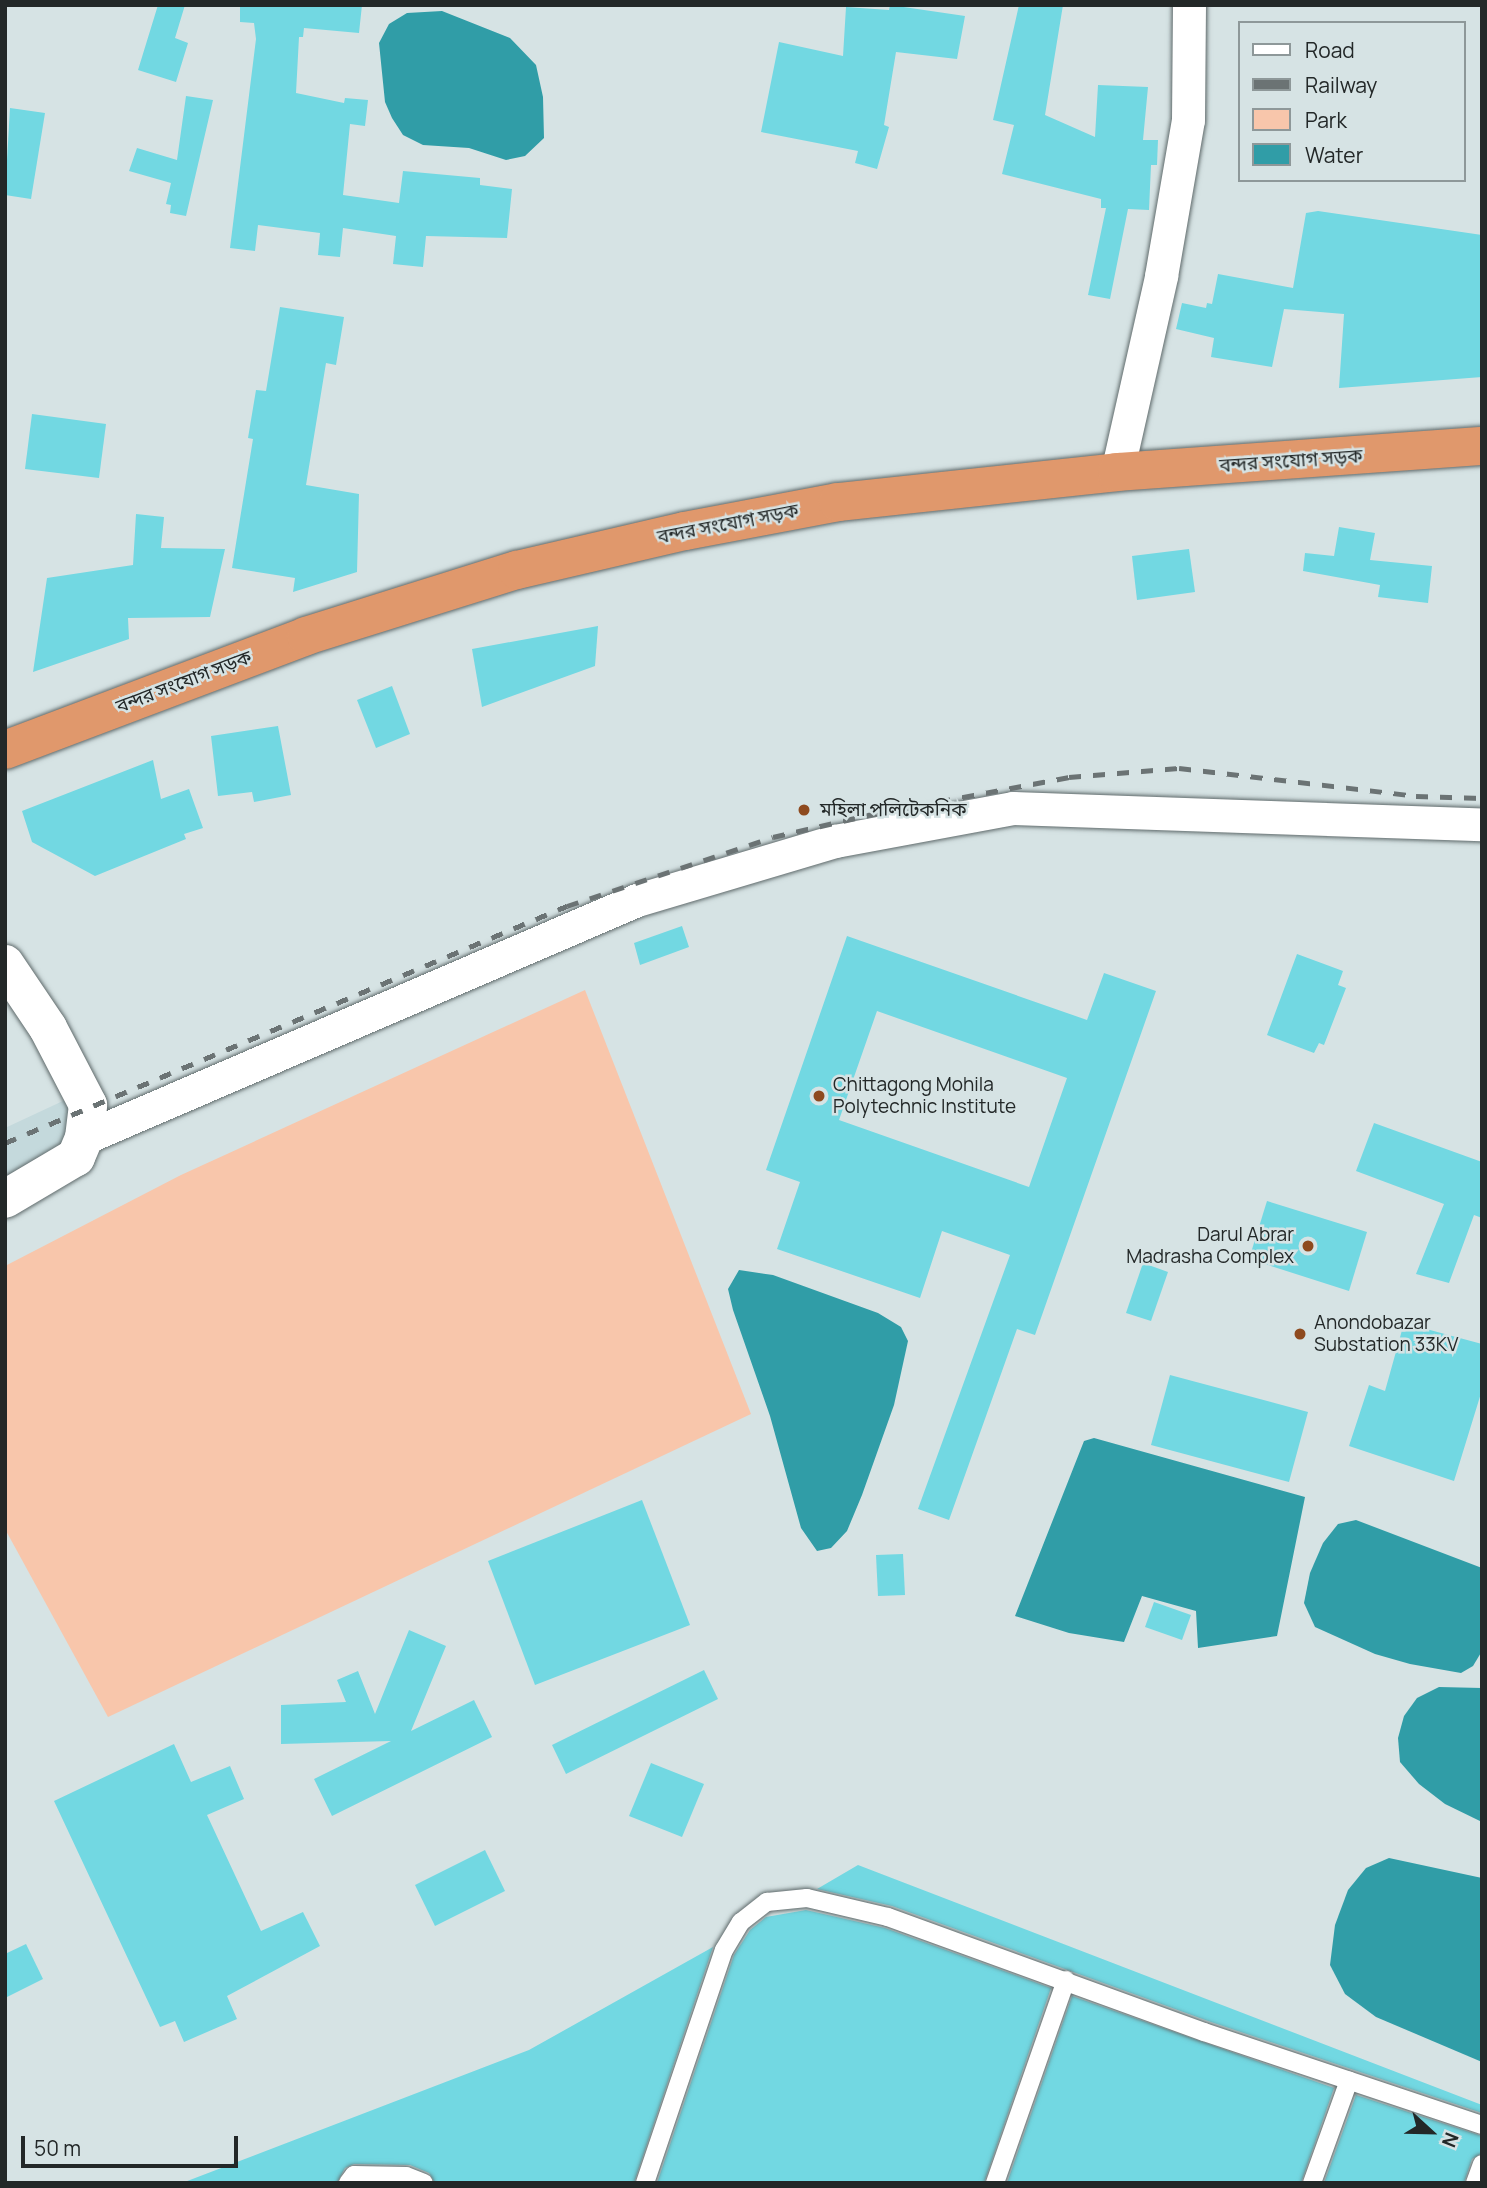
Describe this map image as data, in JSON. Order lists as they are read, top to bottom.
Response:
{
  "streets": {
    "highway": ["বন্দর সংযোগ সড়ক"]
  },
  "places": [
    "মহিলা পলিটেকনিক",
    "Chittagong Mohila Polytechnic Institute",
    "Darul Abrar Madrasha Complex",
    "Anondobazar Substation 33KV"
  ],
  "legend": [
    "Road",
    "Railway",
    "Park",
    "Water"
  ],
  "scale_bar": "50 m",
  "north": "right"
}
